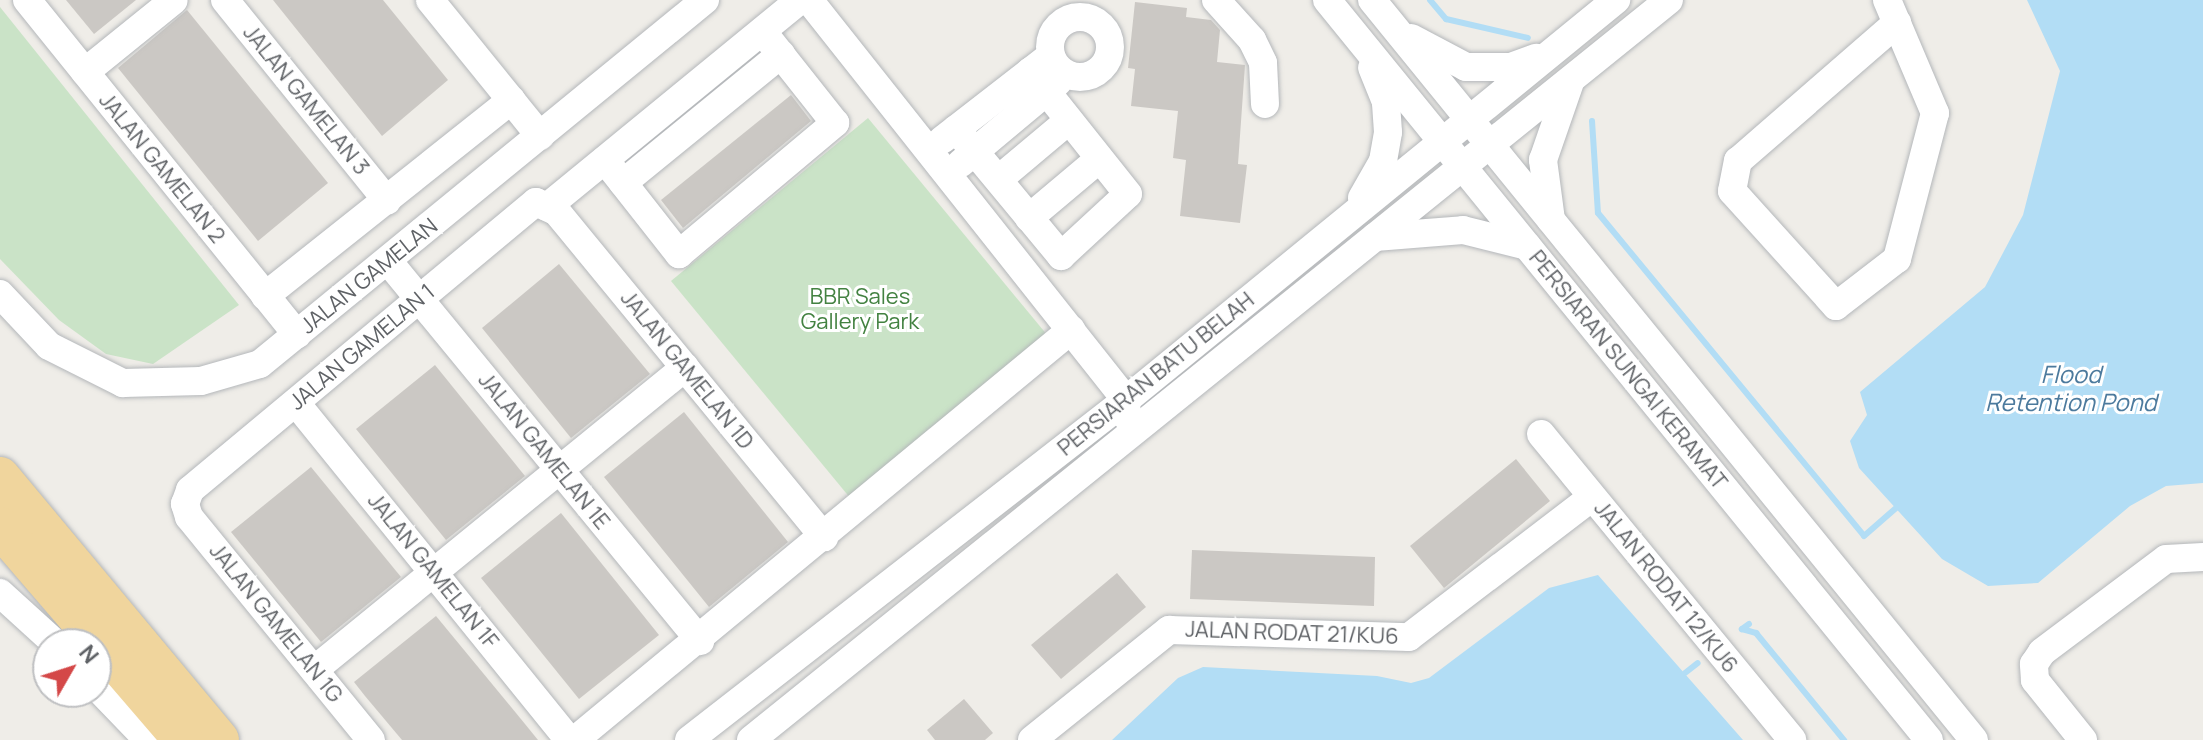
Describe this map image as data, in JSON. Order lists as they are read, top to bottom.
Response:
{
  "streets": {
    "street": [
      "JALAN GAMELAN 3",
      "JALAN GAMELAN 2",
      "JALAN GAMELAN",
      "JALAN GAMELAN 1",
      "JALAN GAMELAN 1D",
      "PERSIARAN SUNGAI KERAMAT",
      "PERSIARAN BATU BELAH",
      "JALAN GAMELAN 1E",
      "JALAN GAMELAN 1F",
      "JALAN RODAT 12/KU6",
      "JALAN GAMELAN 1G",
      "JALAN RODAT 21/KU6"
    ]
  },
  "crossings": [
    ["JALAN GAMELAN 2", "JALAN GAMELAN"],
    ["JALAN GAMELAN", "JALAN GAMELAN 1E"],
    ["JALAN GAMELAN 1", "JALAN GAMELAN 1D"],
    ["JALAN GAMELAN 1", "JALAN GAMELAN 1E"],
    ["JALAN GAMELAN 1", "JALAN GAMELAN 1F"],
    ["JALAN GAMELAN 1", "JALAN GAMELAN 1G"],
    ["PERSIARAN SUNGAI KERAMAT", "PERSIARAN BATU BELAH"],
    ["JALAN RODAT 12/KU6", "JALAN RODAT 21/KU6"]
  ],
  "water": ["Flood Retention Pond"],
  "parks": ["BBR Sales Gallery Park"],
  "north": "top right"
}
